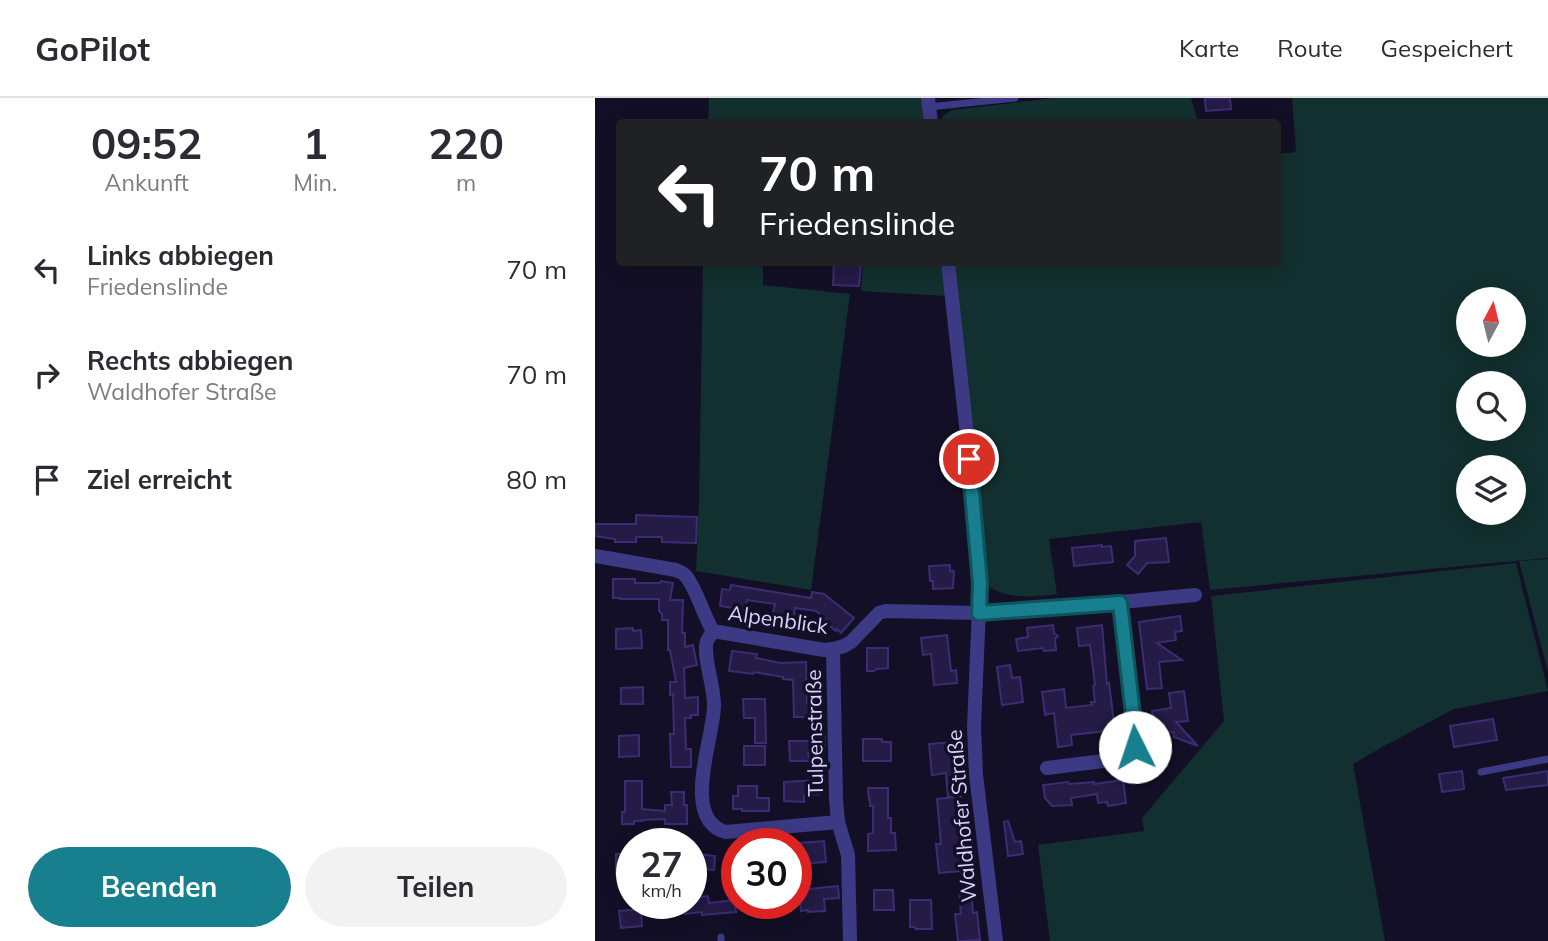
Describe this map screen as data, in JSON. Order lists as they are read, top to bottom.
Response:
{
  "streets": {
    "street": ["Alpenblick", "Tulpenstraße", "Waldhofer Straße"]
  },
  "crossings": [
    ["Alpenblick", "Tulpenstraße"],
    ["Alpenblick", "Waldhofer Straße"]
  ],
  "north": "top",
  "page": {
    "header": "GoPilot",
    "nav": ["Karte", "Route", "Gespeichert"],
    "eta": [
      "09:52",
      "Ankunft",
      "1",
      "Min.",
      "220",
      "m"
    ],
    "turn": ["70 m", "Friedenslinde"],
    "list": [
      {
        "name": "Links abbiegen",
        "note": "Friedenslinde",
        "value": "70 m"
      },
      {
        "name": "Rechts abbiegen",
        "note": "Waldhofer Straße",
        "value": "70 m"
      },
      {
        "name": "Ziel erreicht",
        "value": "80 m"
      }
    ],
    "speed": "27 km/h",
    "limit": "30",
    "buttons": ["Beenden", "Teilen"]
  }
}
